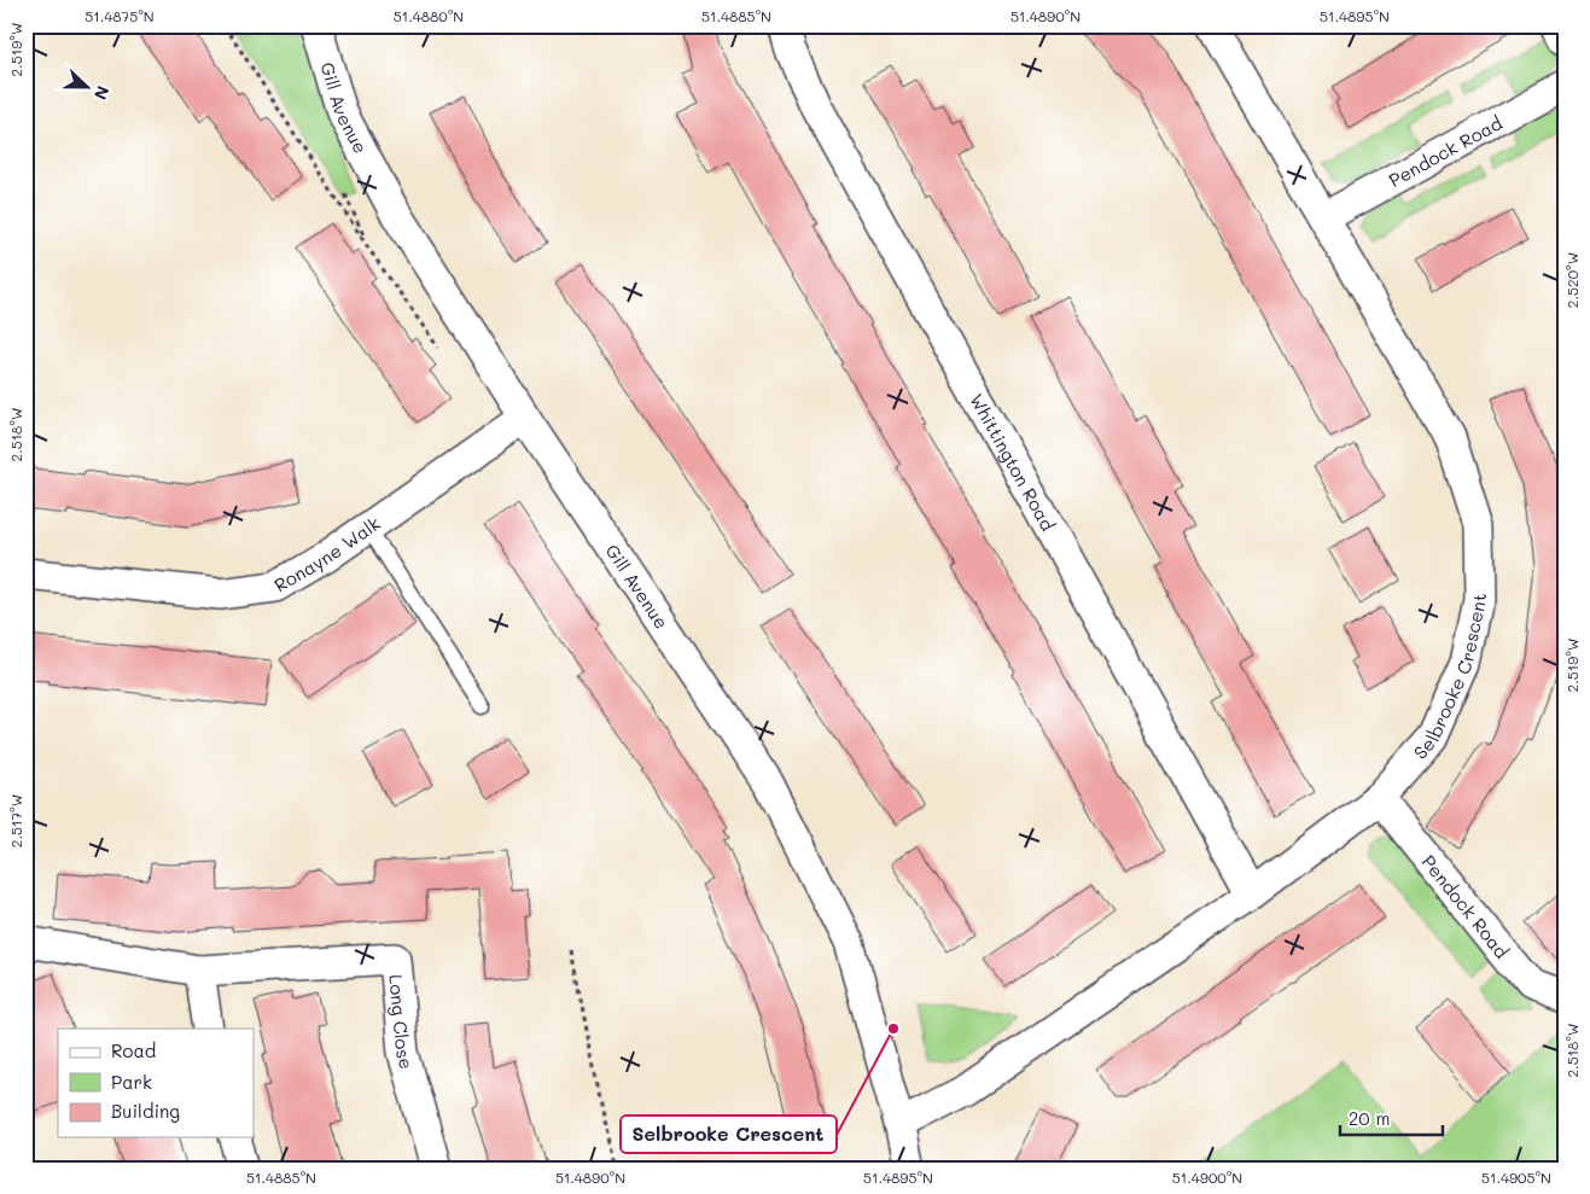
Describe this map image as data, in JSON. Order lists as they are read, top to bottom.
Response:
{
  "streets": {
    "street": [
      "Gill Avenue",
      "Pendock Road",
      "Whittington Road",
      "Ronayne Walk",
      "Selbrooke Crescent",
      "Long Close"
    ]
  },
  "crossings": [
    ["Gill Avenue", "Ronayne Walk"],
    ["Gill Avenue", "Selbrooke Crescent"],
    ["Pendock Road", "Selbrooke Crescent"],
    ["Whittington Road", "Selbrooke Crescent"]
  ],
  "places": ["Selbrooke Crescent"],
  "legend": ["Road", "Park", "Building"],
  "scale_bar": "20 m",
  "north": "right",
  "coordinates": [
    "51.4875°N",
    "51.4880°N",
    "51.4885°N",
    "51.4890°N",
    "51.4895°N",
    "2.519°W",
    "2.520°W",
    "2.518°W",
    "2.517°W",
    "51.4900°N",
    "51.4905°N"
  ]
}
